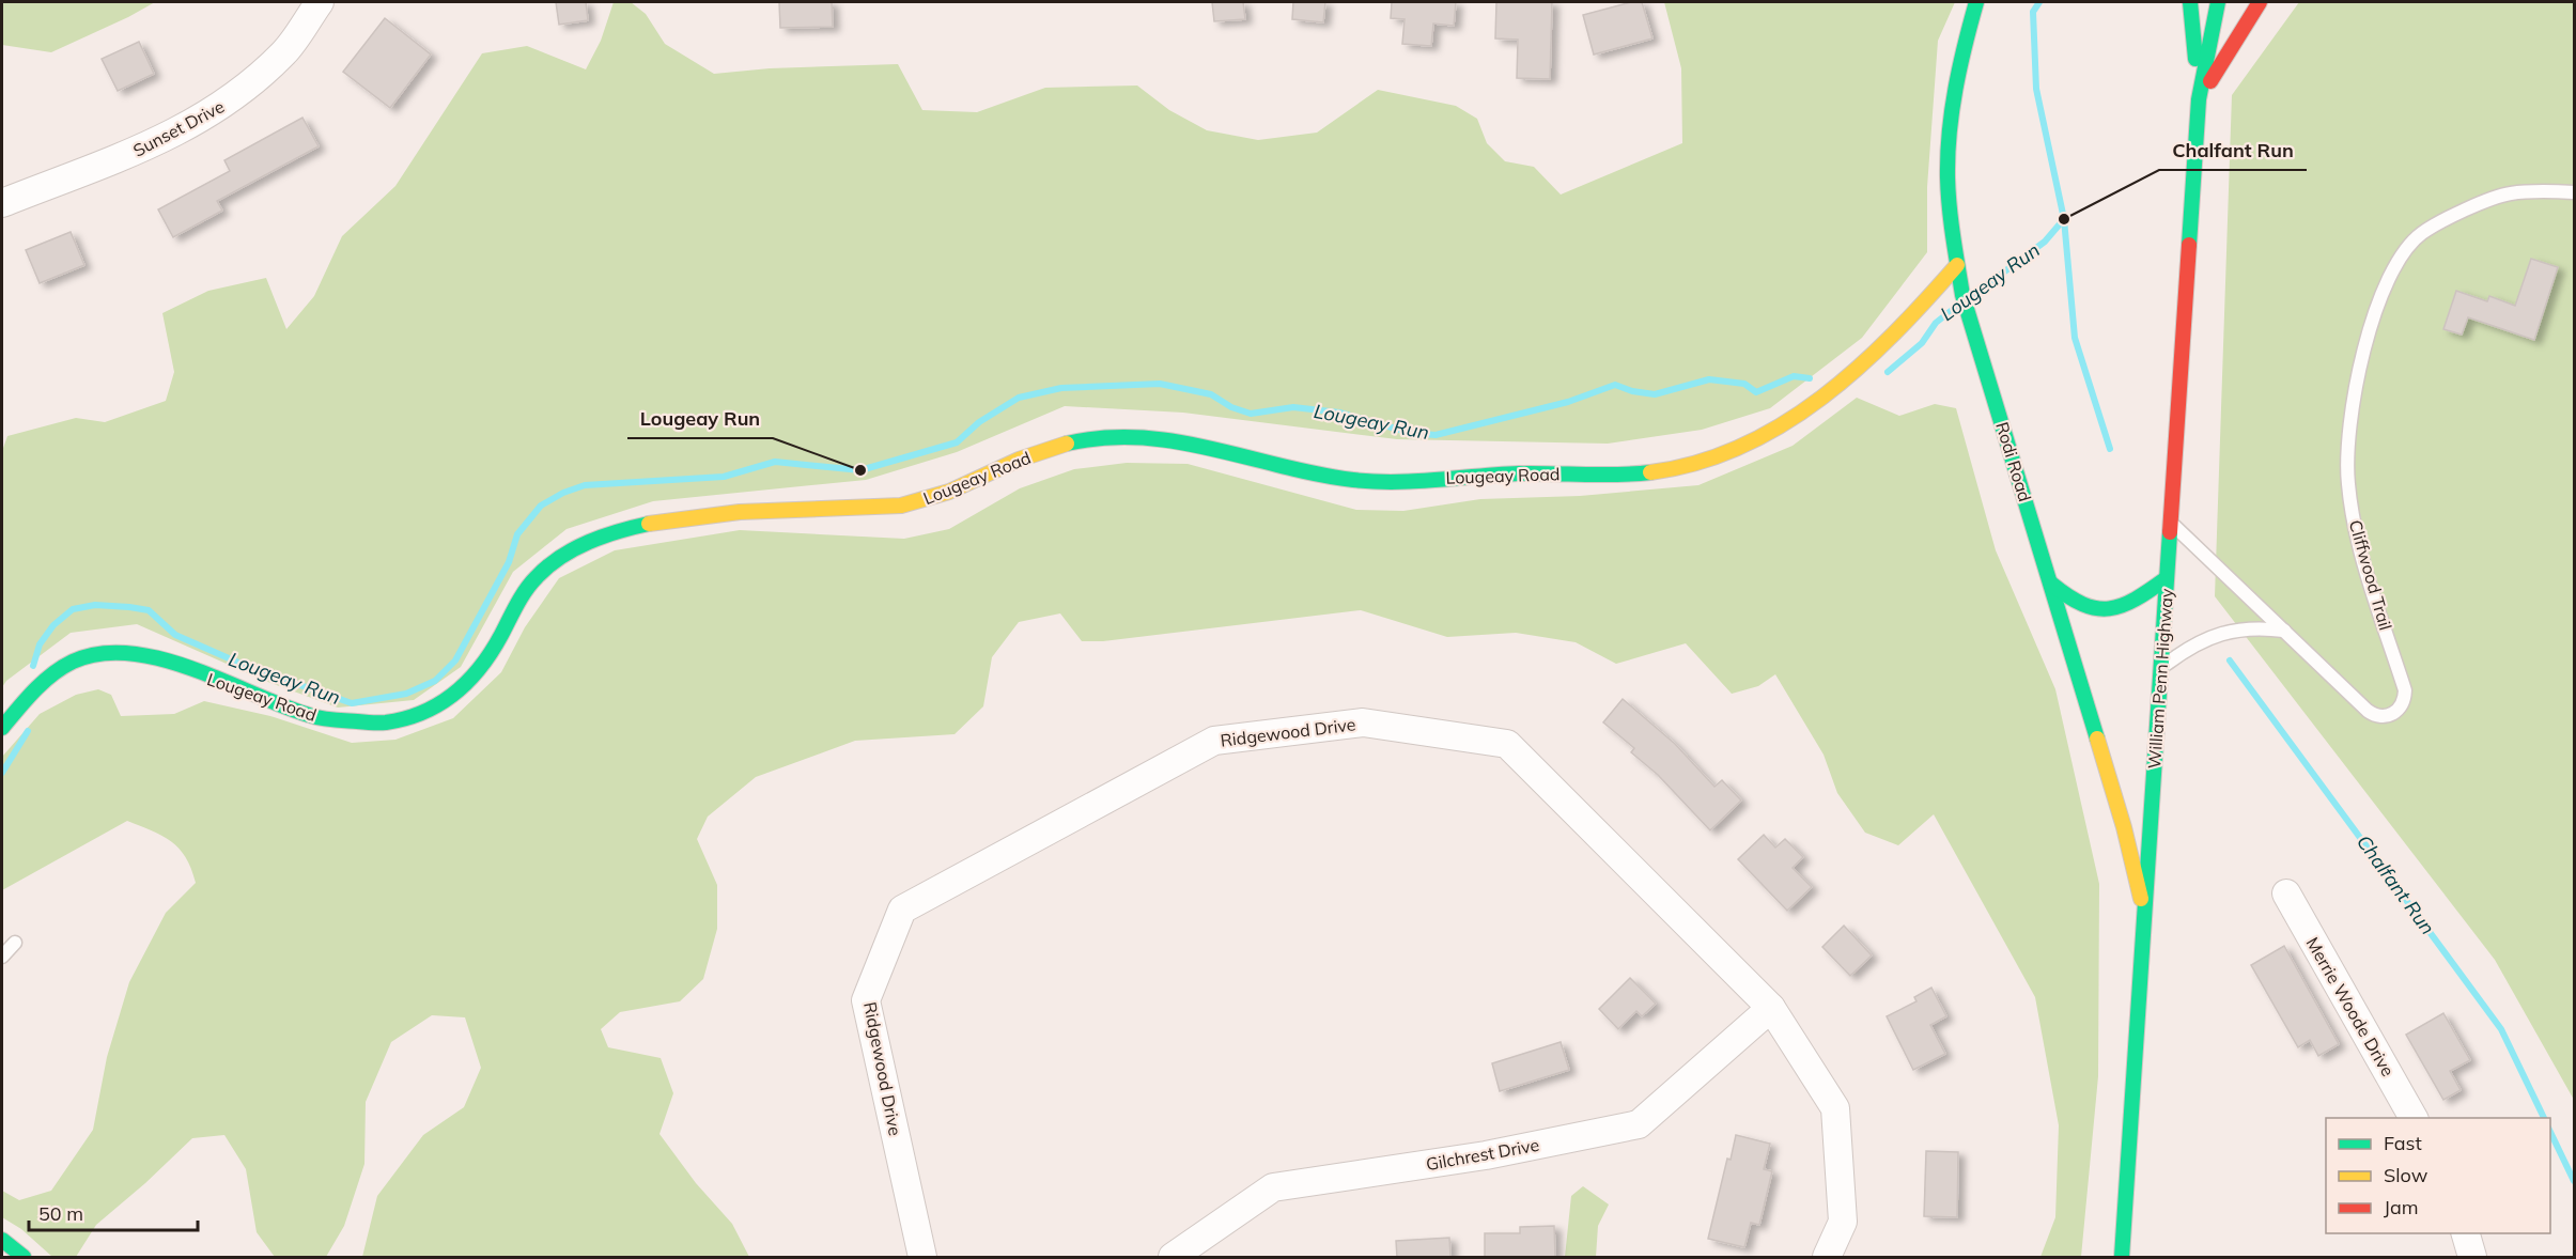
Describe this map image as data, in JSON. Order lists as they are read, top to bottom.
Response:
{
  "streets": {
    "main road": ["Rodi Road", "Lougeay Road", "William Penn Highway"],
    "street": [
      "Sunset Drive",
      "Ridgewood Drive",
      "Merrie Woode Drive",
      "Gilchrest Drive"
    ],
    "lane": ["Cliffwood Trail"]
  },
  "crossings": [
    ["Rodi Road", "Lougeay Road"],
    ["Rodi Road", "William Penn Highway"],
    ["Cliffwood Trail", "William Penn Highway"],
    ["Ridgewood Drive", "Gilchrest Drive"]
  ],
  "water": ["Lougeay Run", "Chalfant Run"],
  "places": ["Chalfant Run", "Lougeay Run"],
  "legend": ["Fast", "Slow", "Jam"],
  "scale_bar": "50 m"
}
